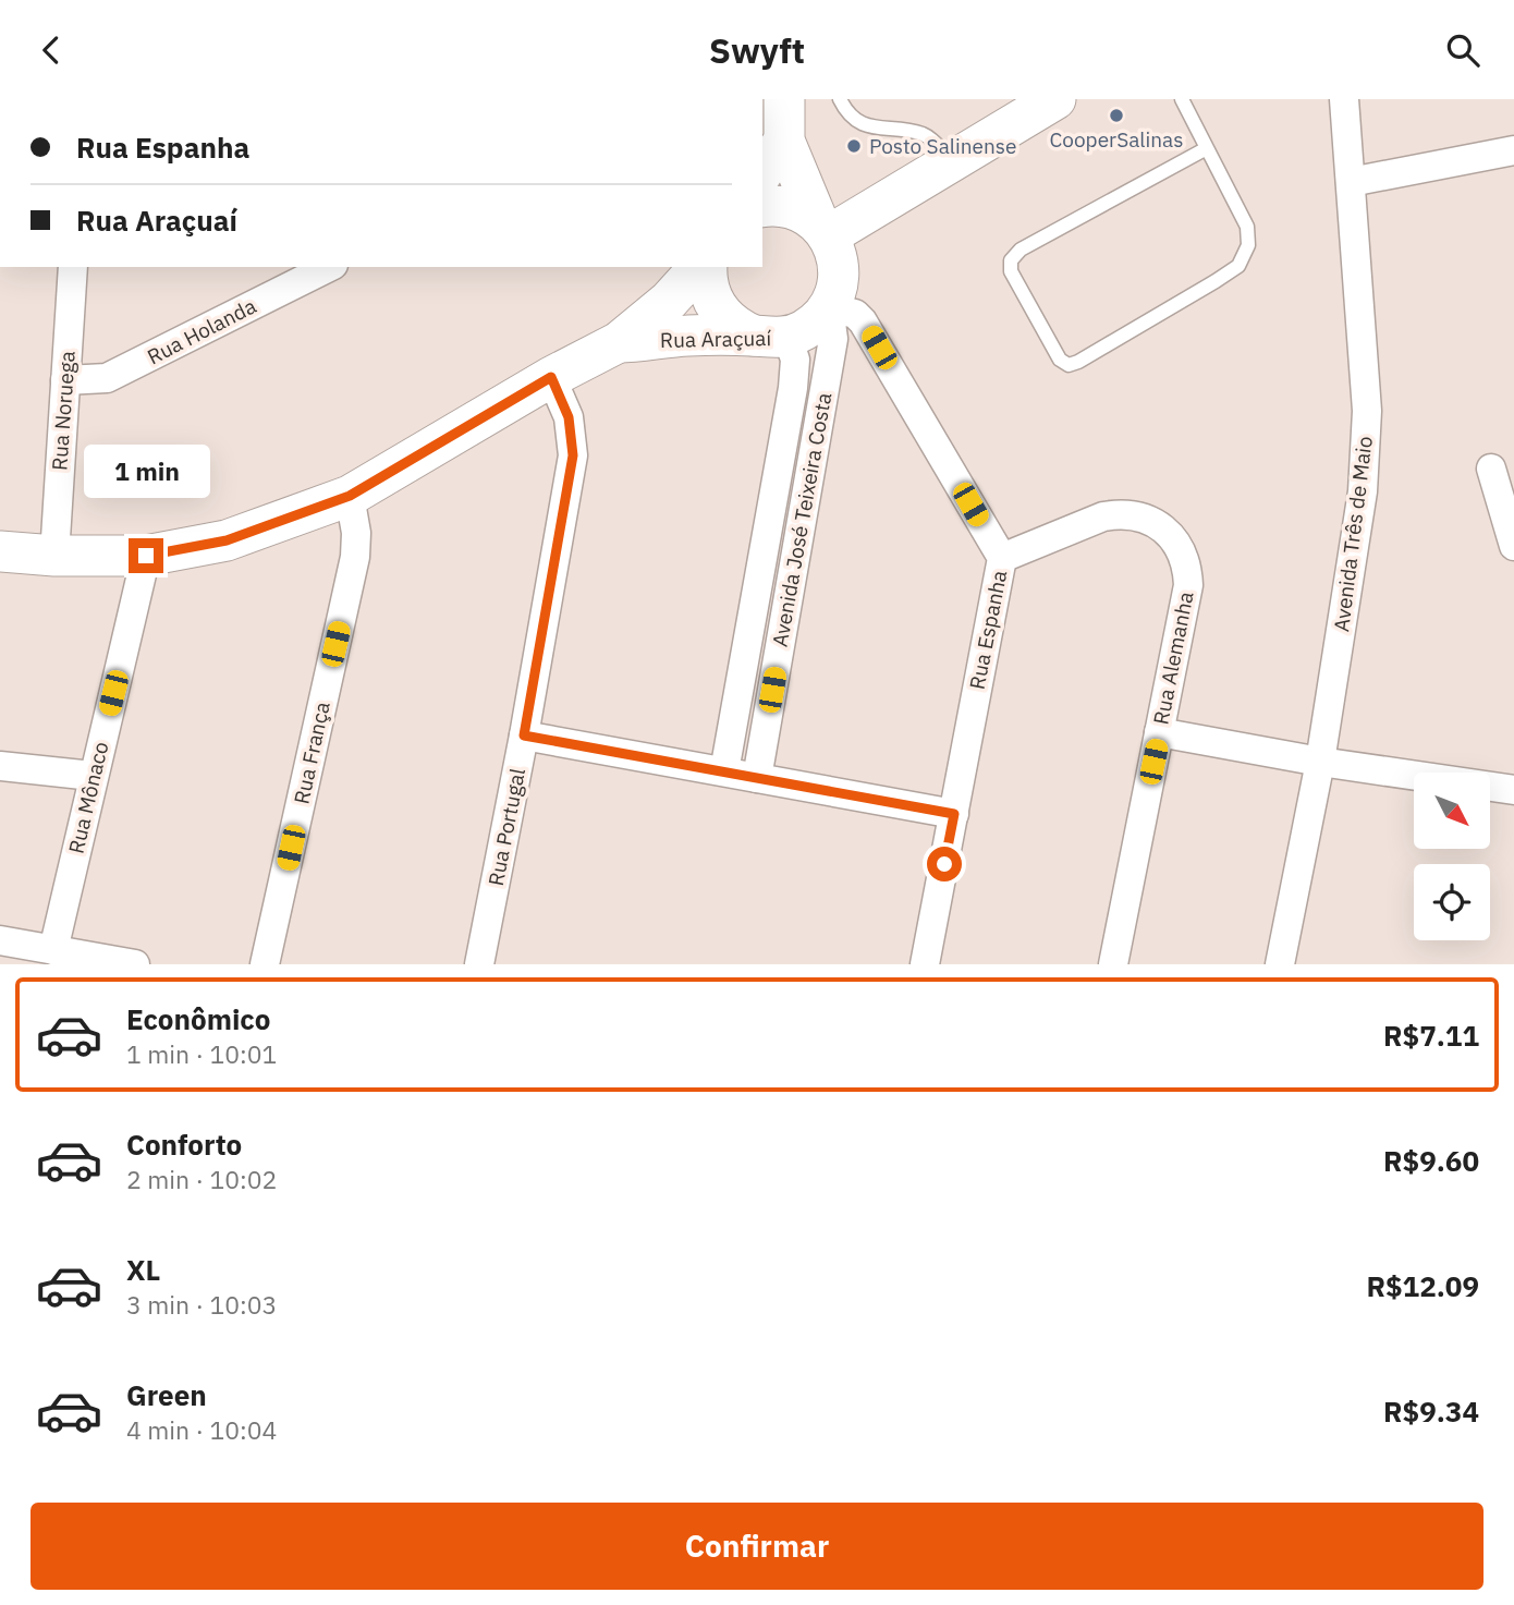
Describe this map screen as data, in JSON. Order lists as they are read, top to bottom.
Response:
{
  "streets": {
    "main road": ["Rua Araçuaí"],
    "street": [
      "Rua Holanda",
      "Rua Noruega",
      "Avenida José Teixeira Costa",
      "Avenida Três de Maio",
      "Rua Espanha",
      "Rua Alemanha",
      "Rua França",
      "Rua Mônaco",
      "Rua Portugal"
    ]
  },
  "crossings": [
    ["Rua Holanda", "Rua Noruega"],
    ["Rua Araçuaí", "Rua Noruega"],
    ["Rua Araçuaí", "Avenida José Teixeira Costa"],
    ["Rua Araçuaí", "Rua Espanha"],
    ["Rua Araçuaí", "Rua França"],
    ["Rua Araçuaí", "Rua Mônaco"],
    ["Rua Araçuaí", "Rua Portugal"],
    ["Avenida José Teixeira Costa", "Rua Espanha"],
    ["Rua Espanha", "Rua Alemanha"]
  ],
  "places": ["CooperSalinas", "Posto Salinense"],
  "north": "bottom right",
  "page": {
    "header": "Swyft",
    "banner": ["Rua Espanha", "Rua Araçuaí"],
    "bubble": "1 min",
    "list": [
      {
        "name": "Econômico",
        "note": "1 min · 10:01",
        "value": "R$7.11"
      },
      {
        "name": "Conforto",
        "note": "2 min · 10:02",
        "value": "R$9.60"
      },
      {
        "name": "XL",
        "note": "3 min · 10:03",
        "value": "R$12.09"
      },
      {
        "name": "Green",
        "note": "4 min · 10:04",
        "value": "R$9.34"
      }
    ],
    "buttons": "Confirmar"
  }
}
